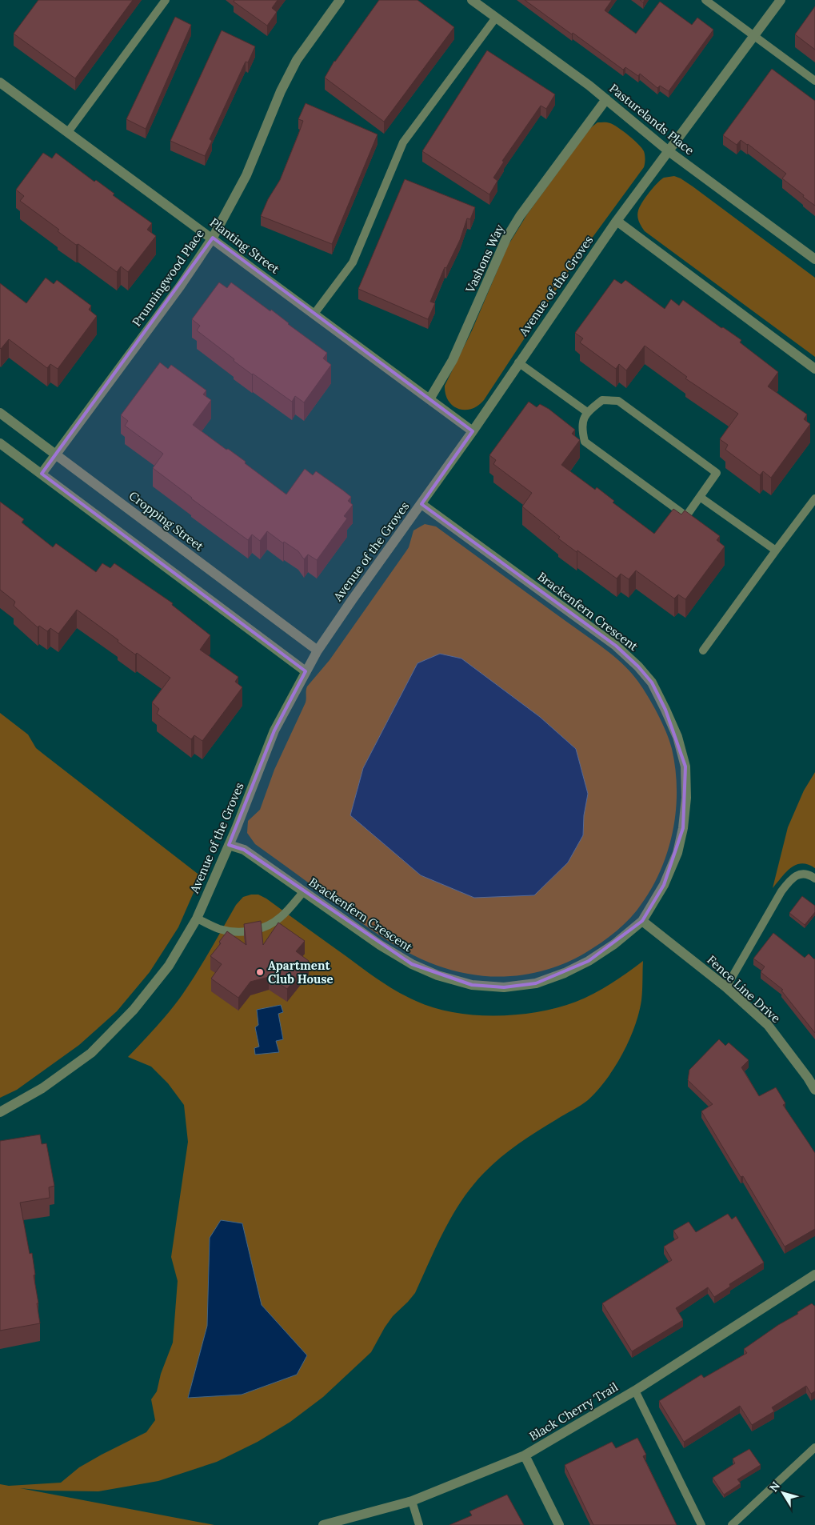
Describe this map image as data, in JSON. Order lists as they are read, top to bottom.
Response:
{
  "streets": {
    "street": [
      "Pasturelands Place",
      "Planting Street",
      "Vashons Way",
      "Prunningwood Place",
      "Avenue of the Groves",
      "Cropping Street",
      "Brackenfern Crescent",
      "Fence Line Drive",
      "Black Cherry Trail"
    ]
  },
  "crossings": [
    ["Pasturelands Place", "Vashons Way"],
    ["Pasturelands Place", "Avenue of the Groves"],
    ["Planting Street", "Vashons Way"],
    ["Planting Street", "Prunningwood Place"],
    ["Planting Street", "Avenue of the Groves"],
    ["Prunningwood Place", "Cropping Street"],
    ["Avenue of the Groves", "Cropping Street"],
    ["Avenue of the Groves", "Brackenfern Crescent"],
    ["Brackenfern Crescent", "Fence Line Drive"]
  ],
  "places": ["Apartment Club House"],
  "north": "top left"
}
